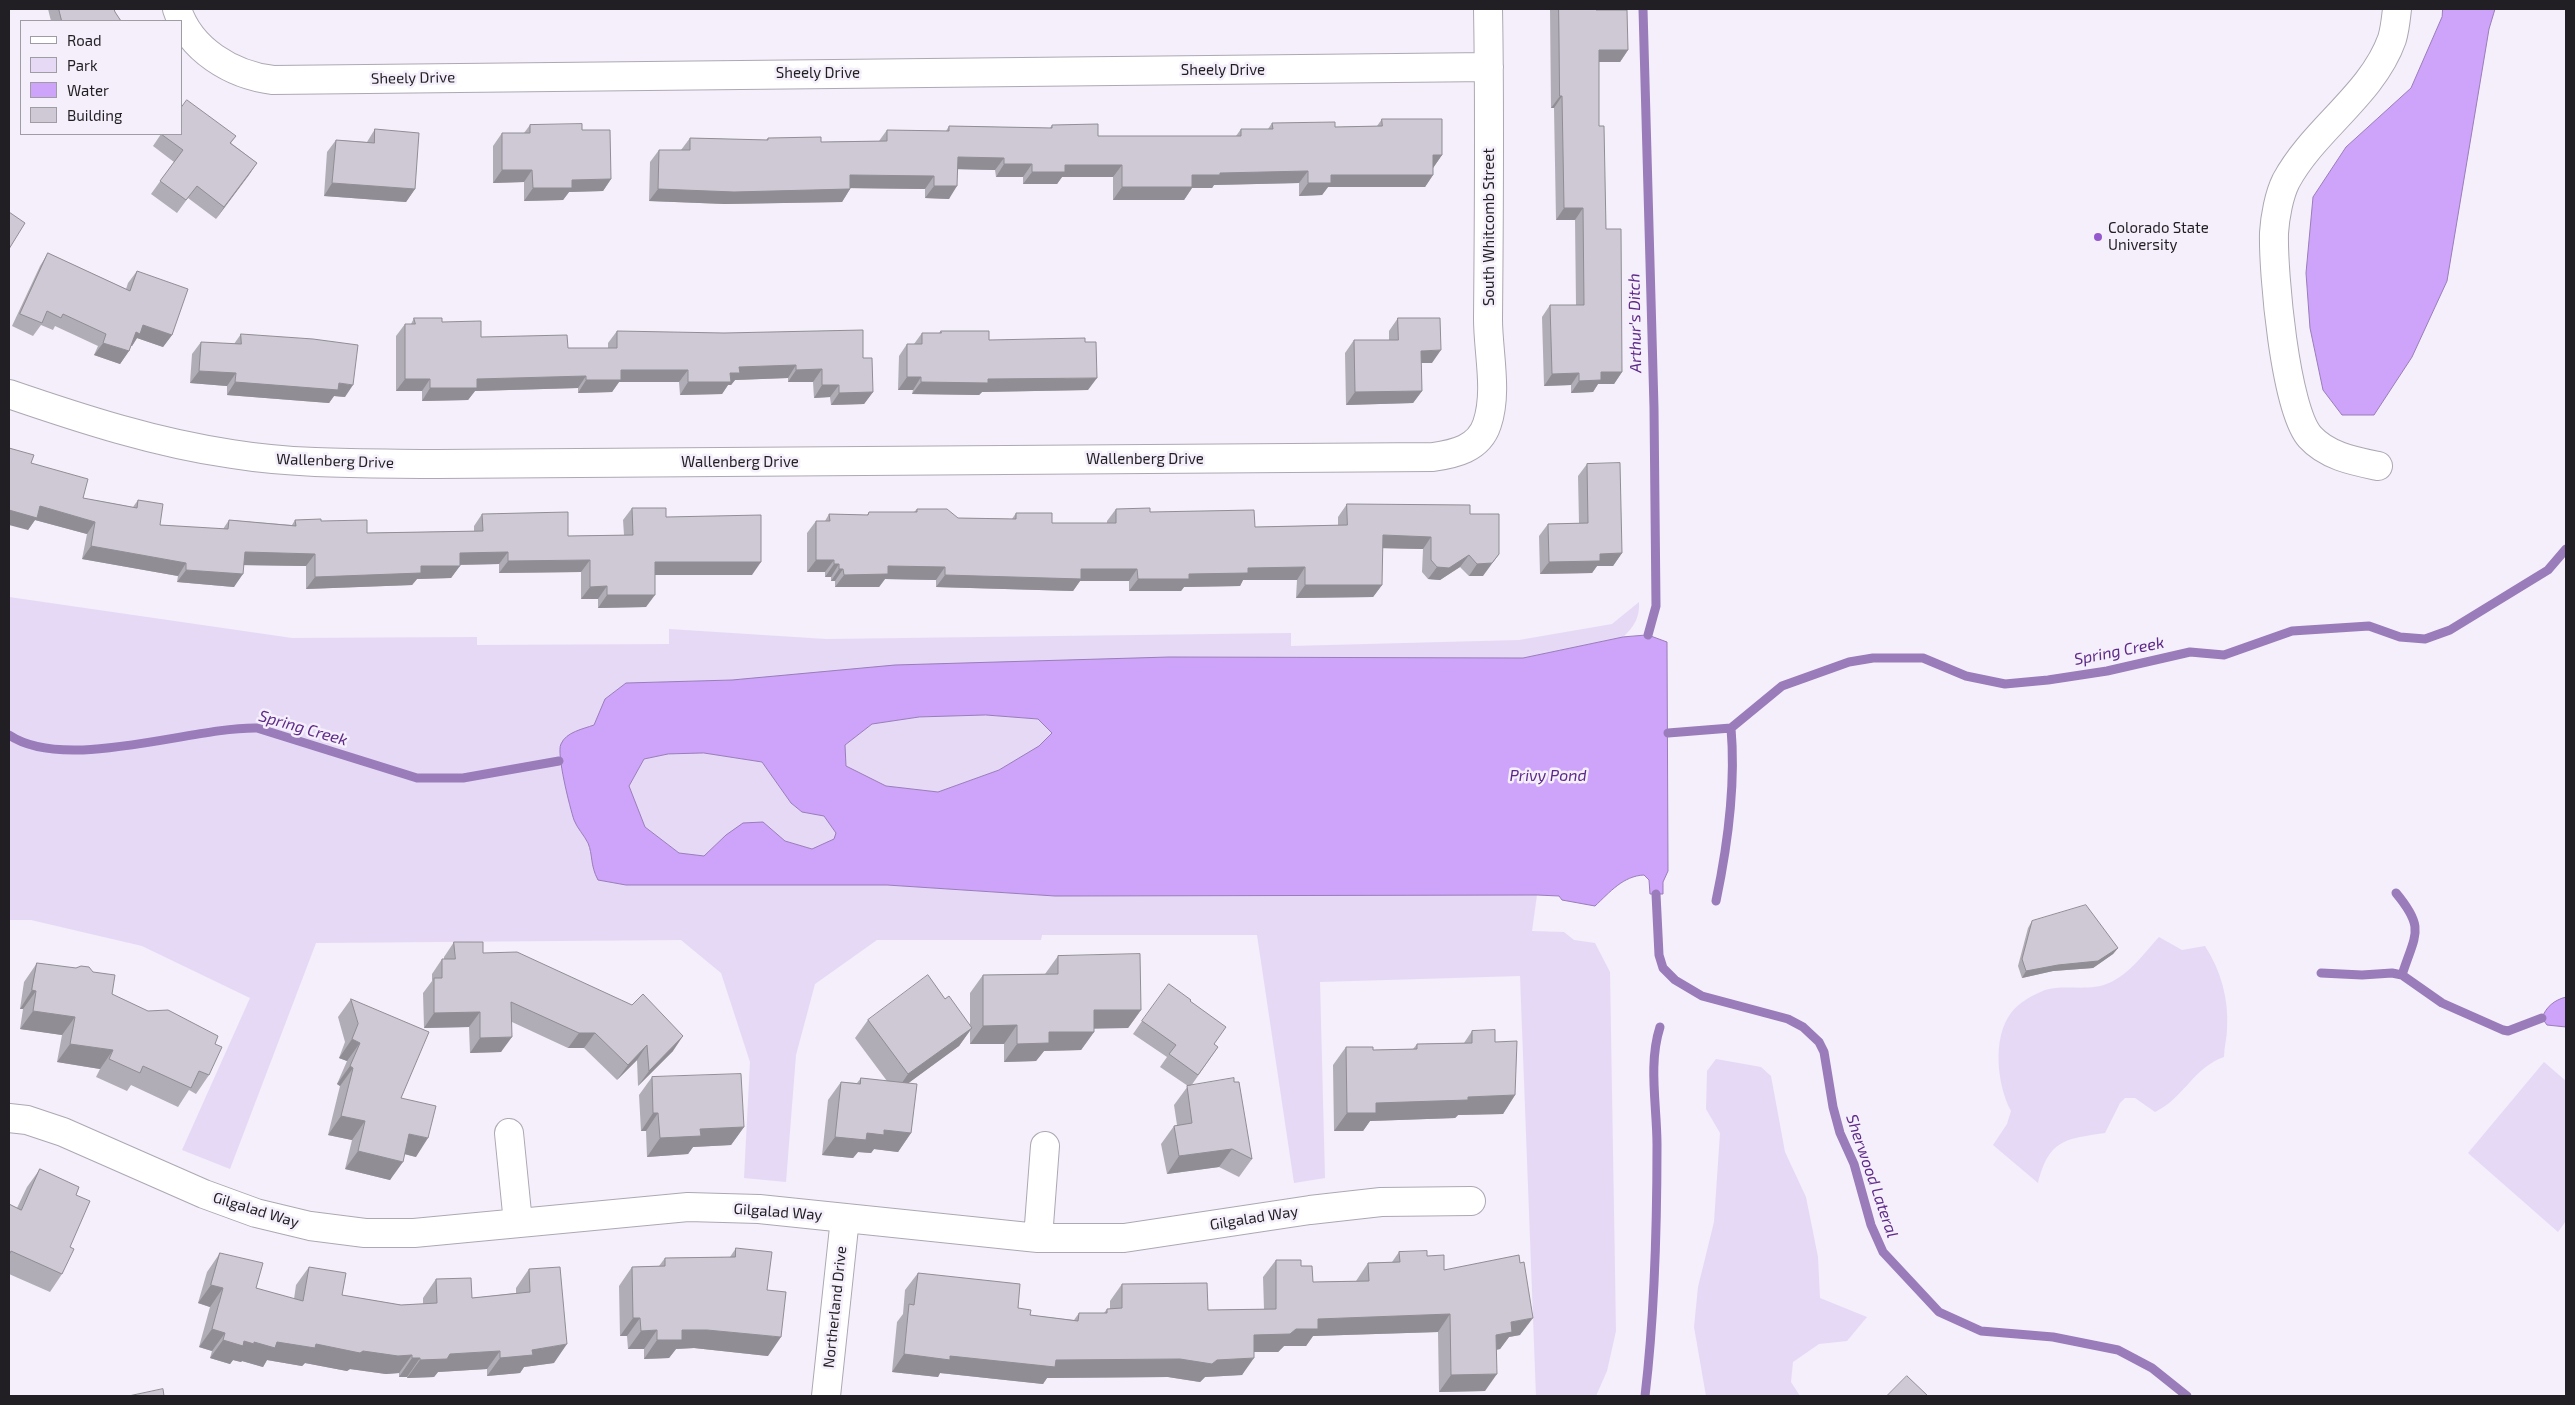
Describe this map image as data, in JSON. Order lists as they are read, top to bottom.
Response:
{
  "streets": {
    "street": [
      "Sheely Drive",
      "South Whitcomb Street",
      "Wallenberg Drive",
      "Gilgalad Way",
      "Northerland Drive"
    ]
  },
  "crossings": [
    ["Sheely Drive", "South Whitcomb Street"],
    ["South Whitcomb Street", "Wallenberg Drive"],
    ["Gilgalad Way", "Northerland Drive"]
  ],
  "water": [
    "Arthur's Ditch",
    "Spring Creek",
    "Privy Pond",
    "Sherwood Lateral"
  ],
  "places": ["Colorado State University"],
  "legend": [
    "Road",
    "Park",
    "Water",
    "Building"
  ]
}
